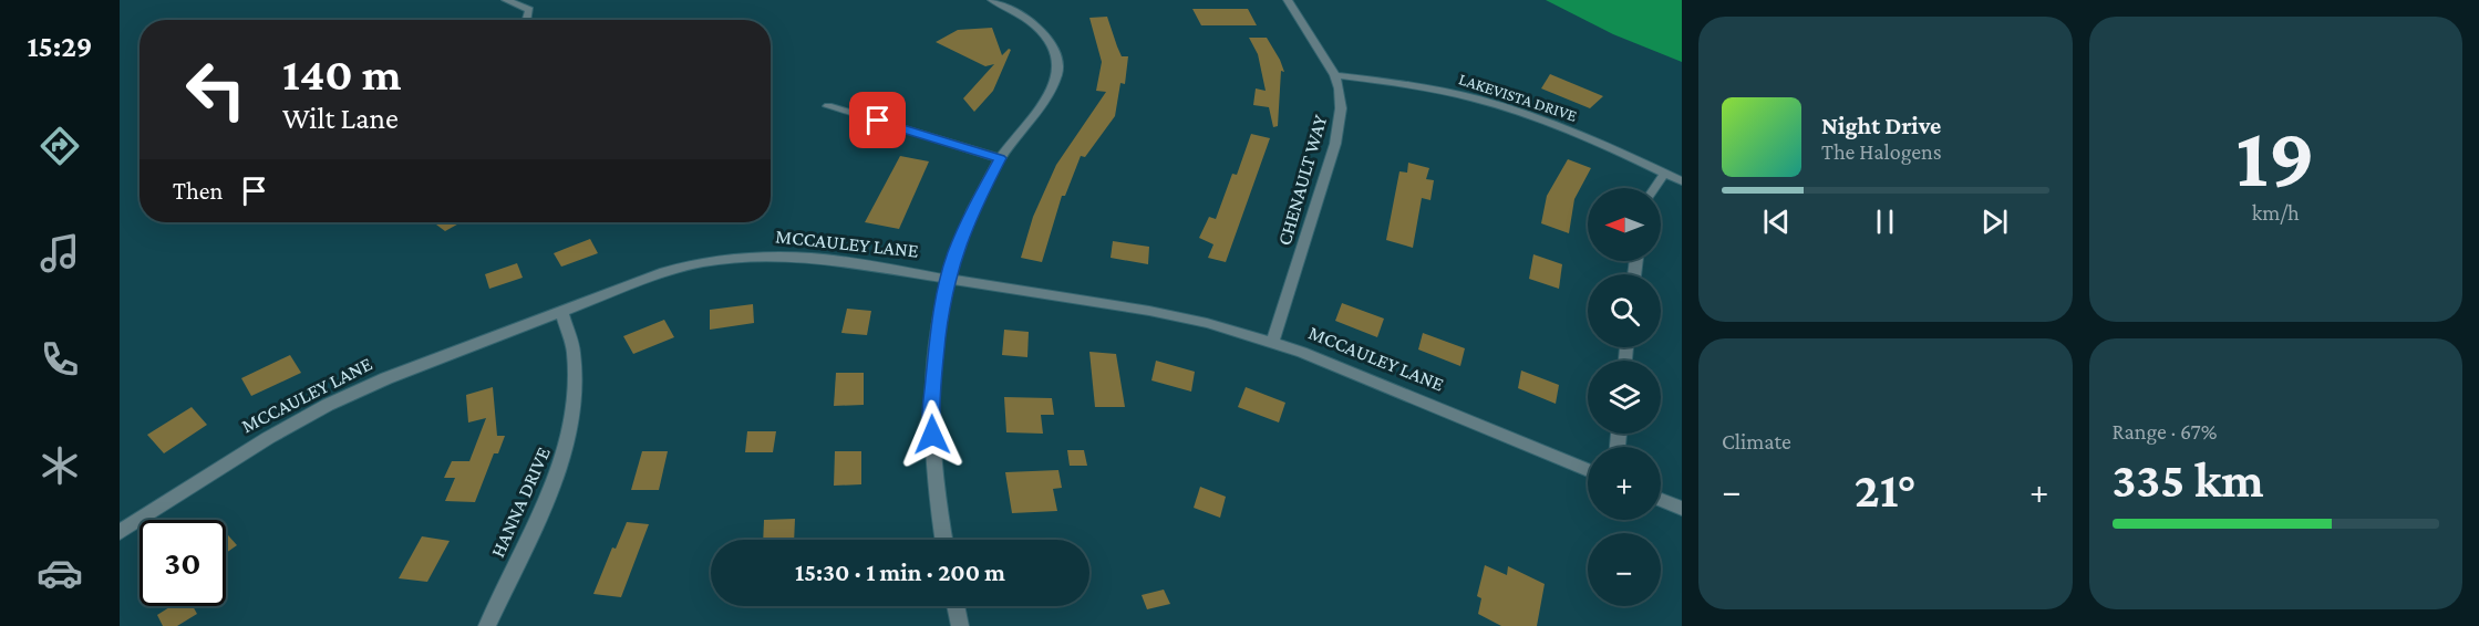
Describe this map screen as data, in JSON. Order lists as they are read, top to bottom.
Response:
{
  "streets": {
    "street": [
      "LAKEVISTA DRIVE",
      "CHENAULT WAY",
      "MCCAULEY LANE",
      "HANNA DRIVE"
    ]
  },
  "crossings": [
    ["LAKEVISTA DRIVE", "CHENAULT WAY"],
    ["CHENAULT WAY", "MCCAULEY LANE"],
    ["MCCAULEY LANE", "HANNA DRIVE"]
  ],
  "north": "left",
  "page": {
    "tabs": "15:29",
    "tile": [
      ["19", "km/h"],
      "Climate",
      ["Range · 67%", "335 km"]
    ],
    "turn": ["140 m", "Wilt Lane"],
    "song": ["Night Drive", "The Halogens"],
    "then": "Then",
    "map_buttons": ["+", "−"],
    "heat": ["−", "21°", "+"],
    "limit": "30",
    "trip": "15:30 · 1 min · 200 m"
  }
}
